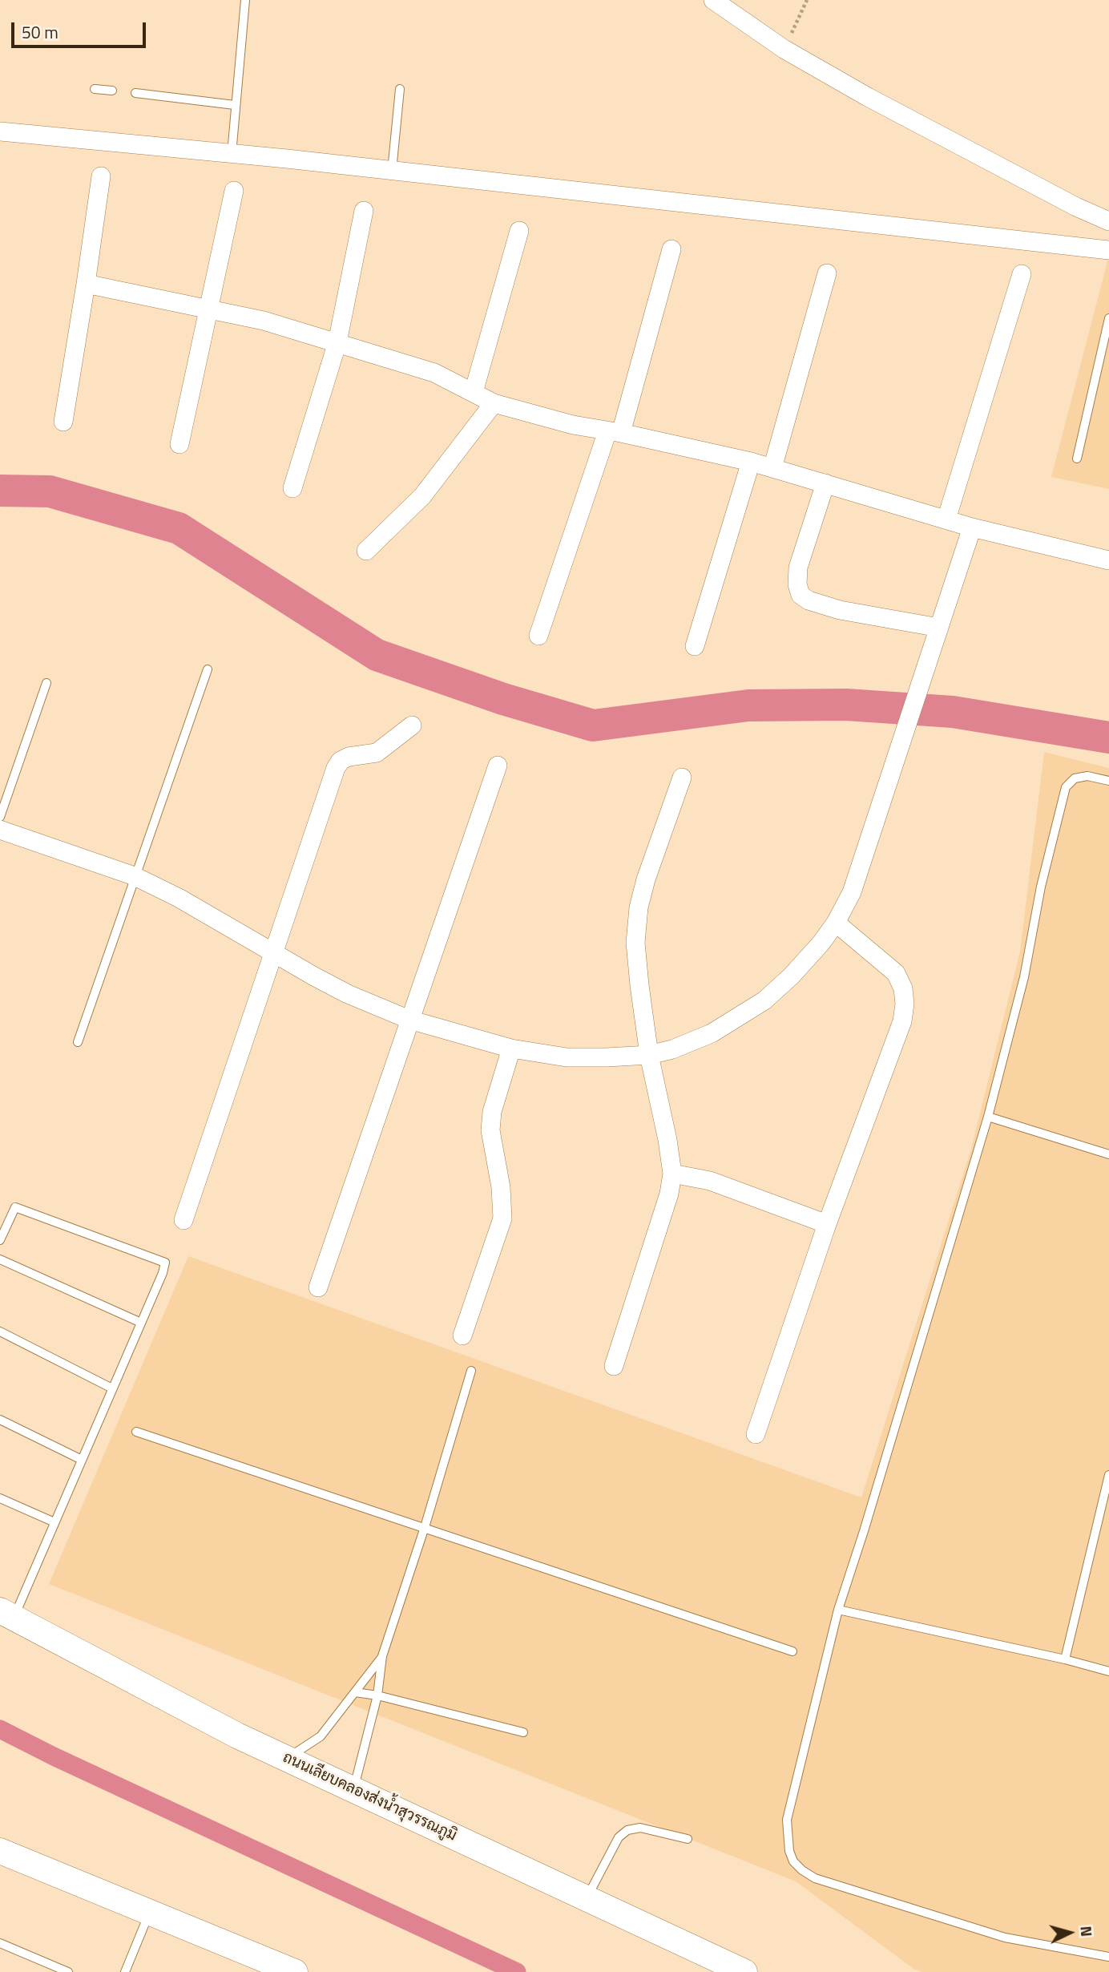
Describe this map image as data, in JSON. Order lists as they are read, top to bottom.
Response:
{
  "streets": {
    "main road": ["ถนนเลียบคลองส่งน้ำสุวรรณภูมิ"]
  },
  "scale_bar": "50 m",
  "north": "right"
}
